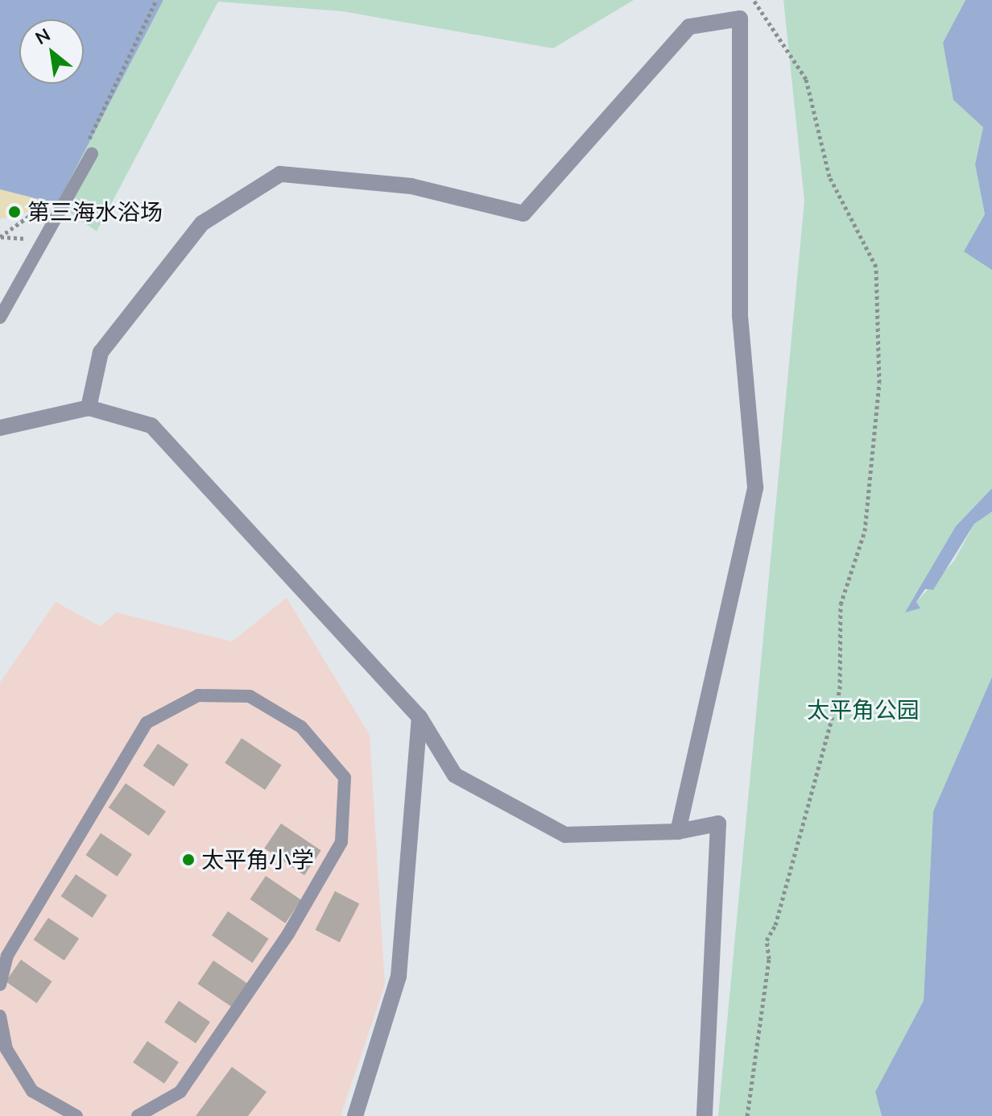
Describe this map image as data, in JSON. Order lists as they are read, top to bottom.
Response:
{
  "parks": ["太平角公园"],
  "places": ["第三海水浴场", "太平角小学"],
  "north": "top left"
}
